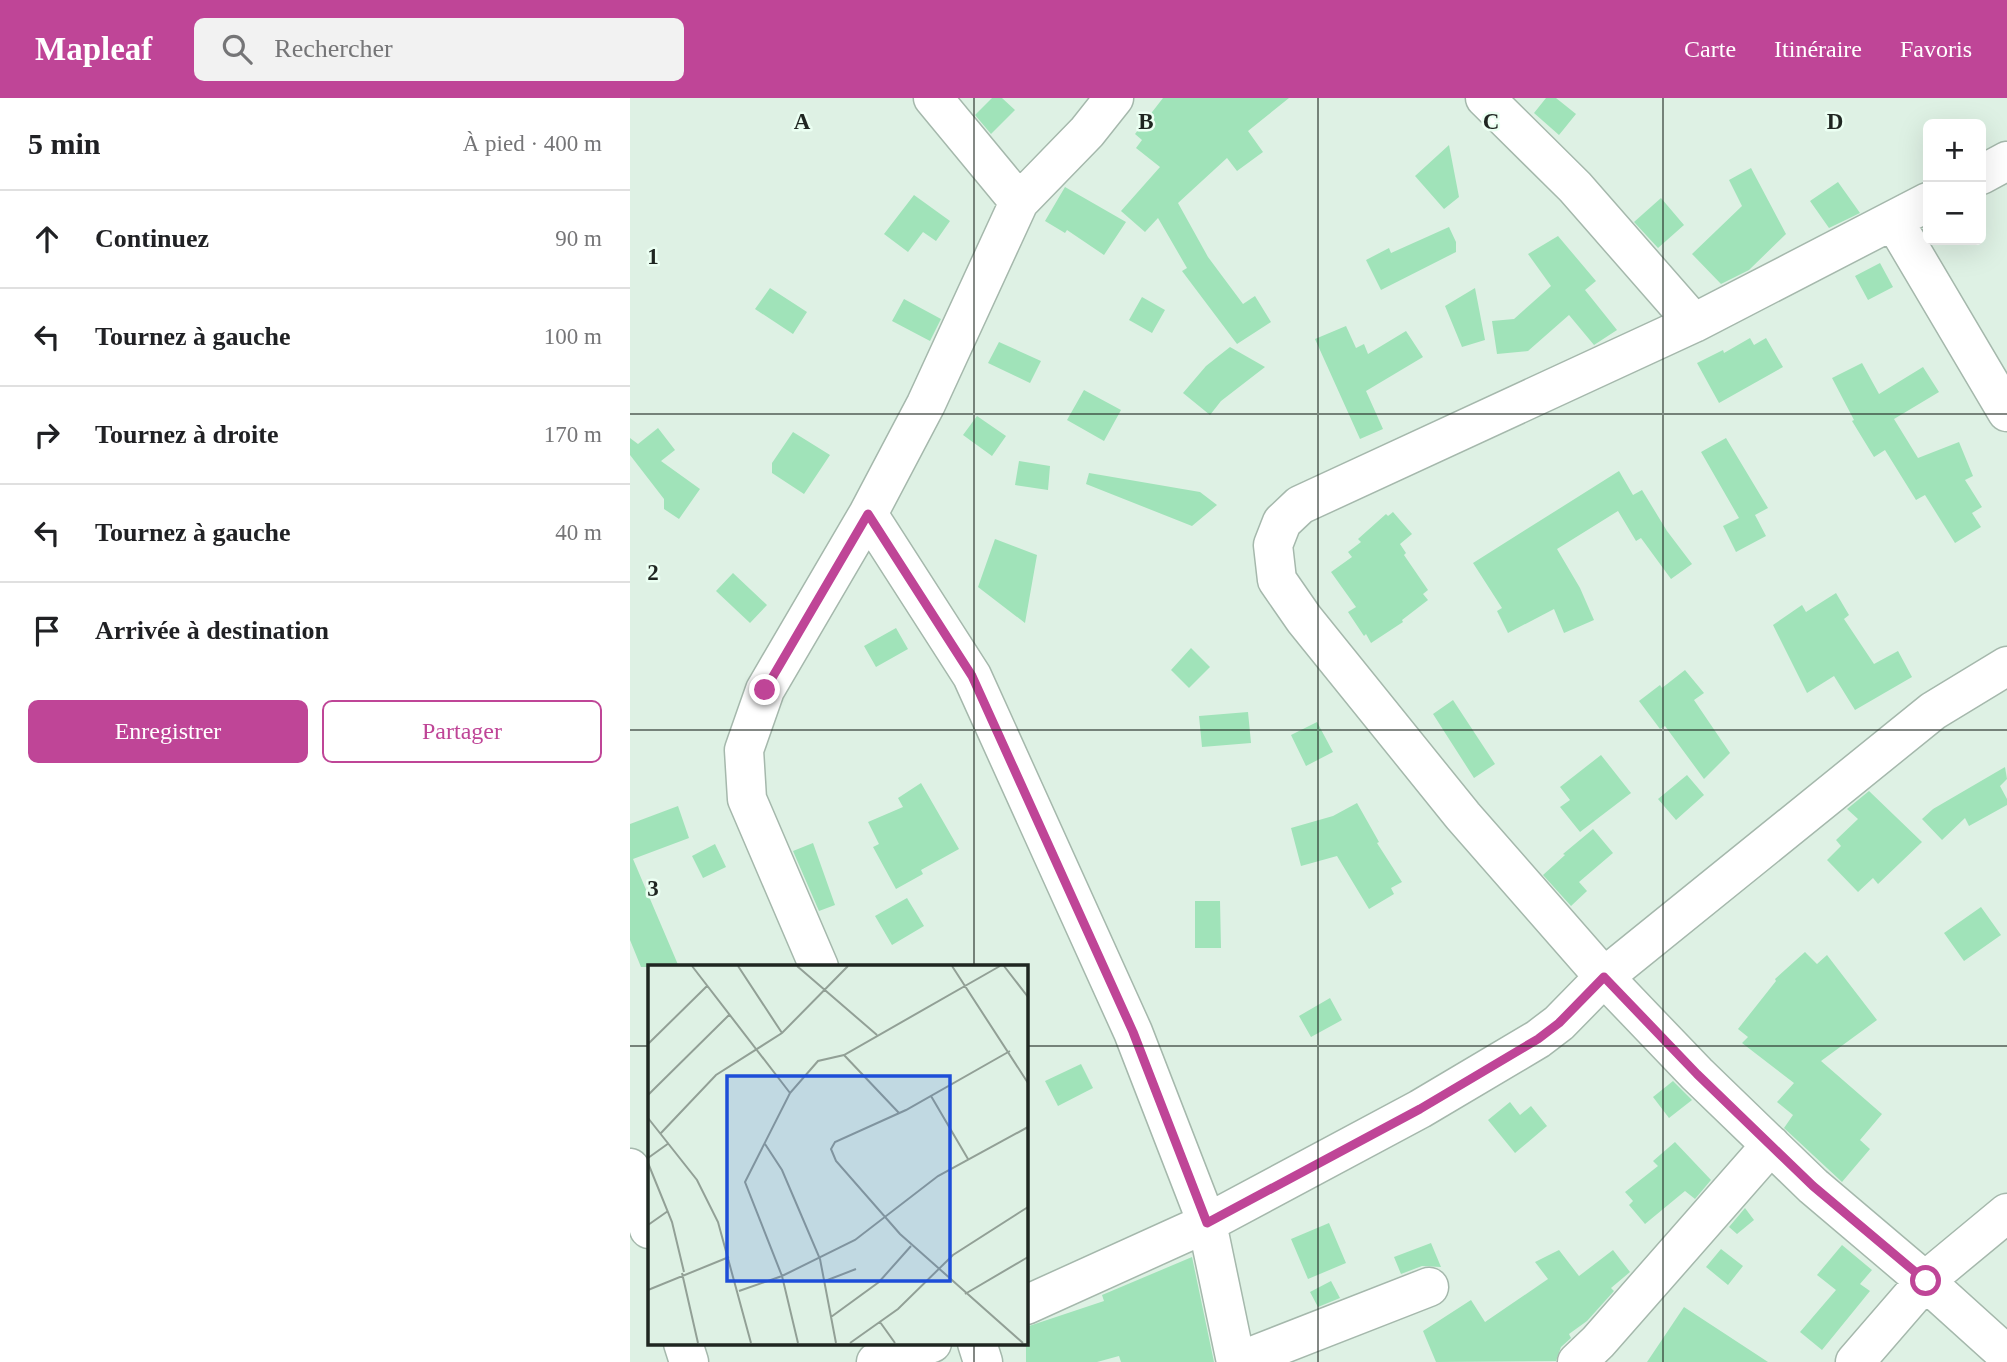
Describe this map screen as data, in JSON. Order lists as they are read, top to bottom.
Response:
{
  "page": {
    "header": "Mapleaf",
    "search": "Rechercher",
    "nav": ["Carte", "Itinéraire", "Favoris"],
    "heading": ["5 min", "À pied · 400 m"],
    "map_buttons": ["+", "−"],
    "list": [
      ["Continuez", "90 m"],
      ["Tournez à gauche", "100 m"],
      ["Tournez à droite", "170 m"],
      ["Tournez à gauche", "40 m"],
      "Arrivée à destination"
    ],
    "buttons": ["Enregistrer", "Partager"]
  },
  "grid": {
    "columns": [
      "A",
      "B",
      "C",
      "D"
    ],
    "rows": ["1", "2", "3"]
  }
}
